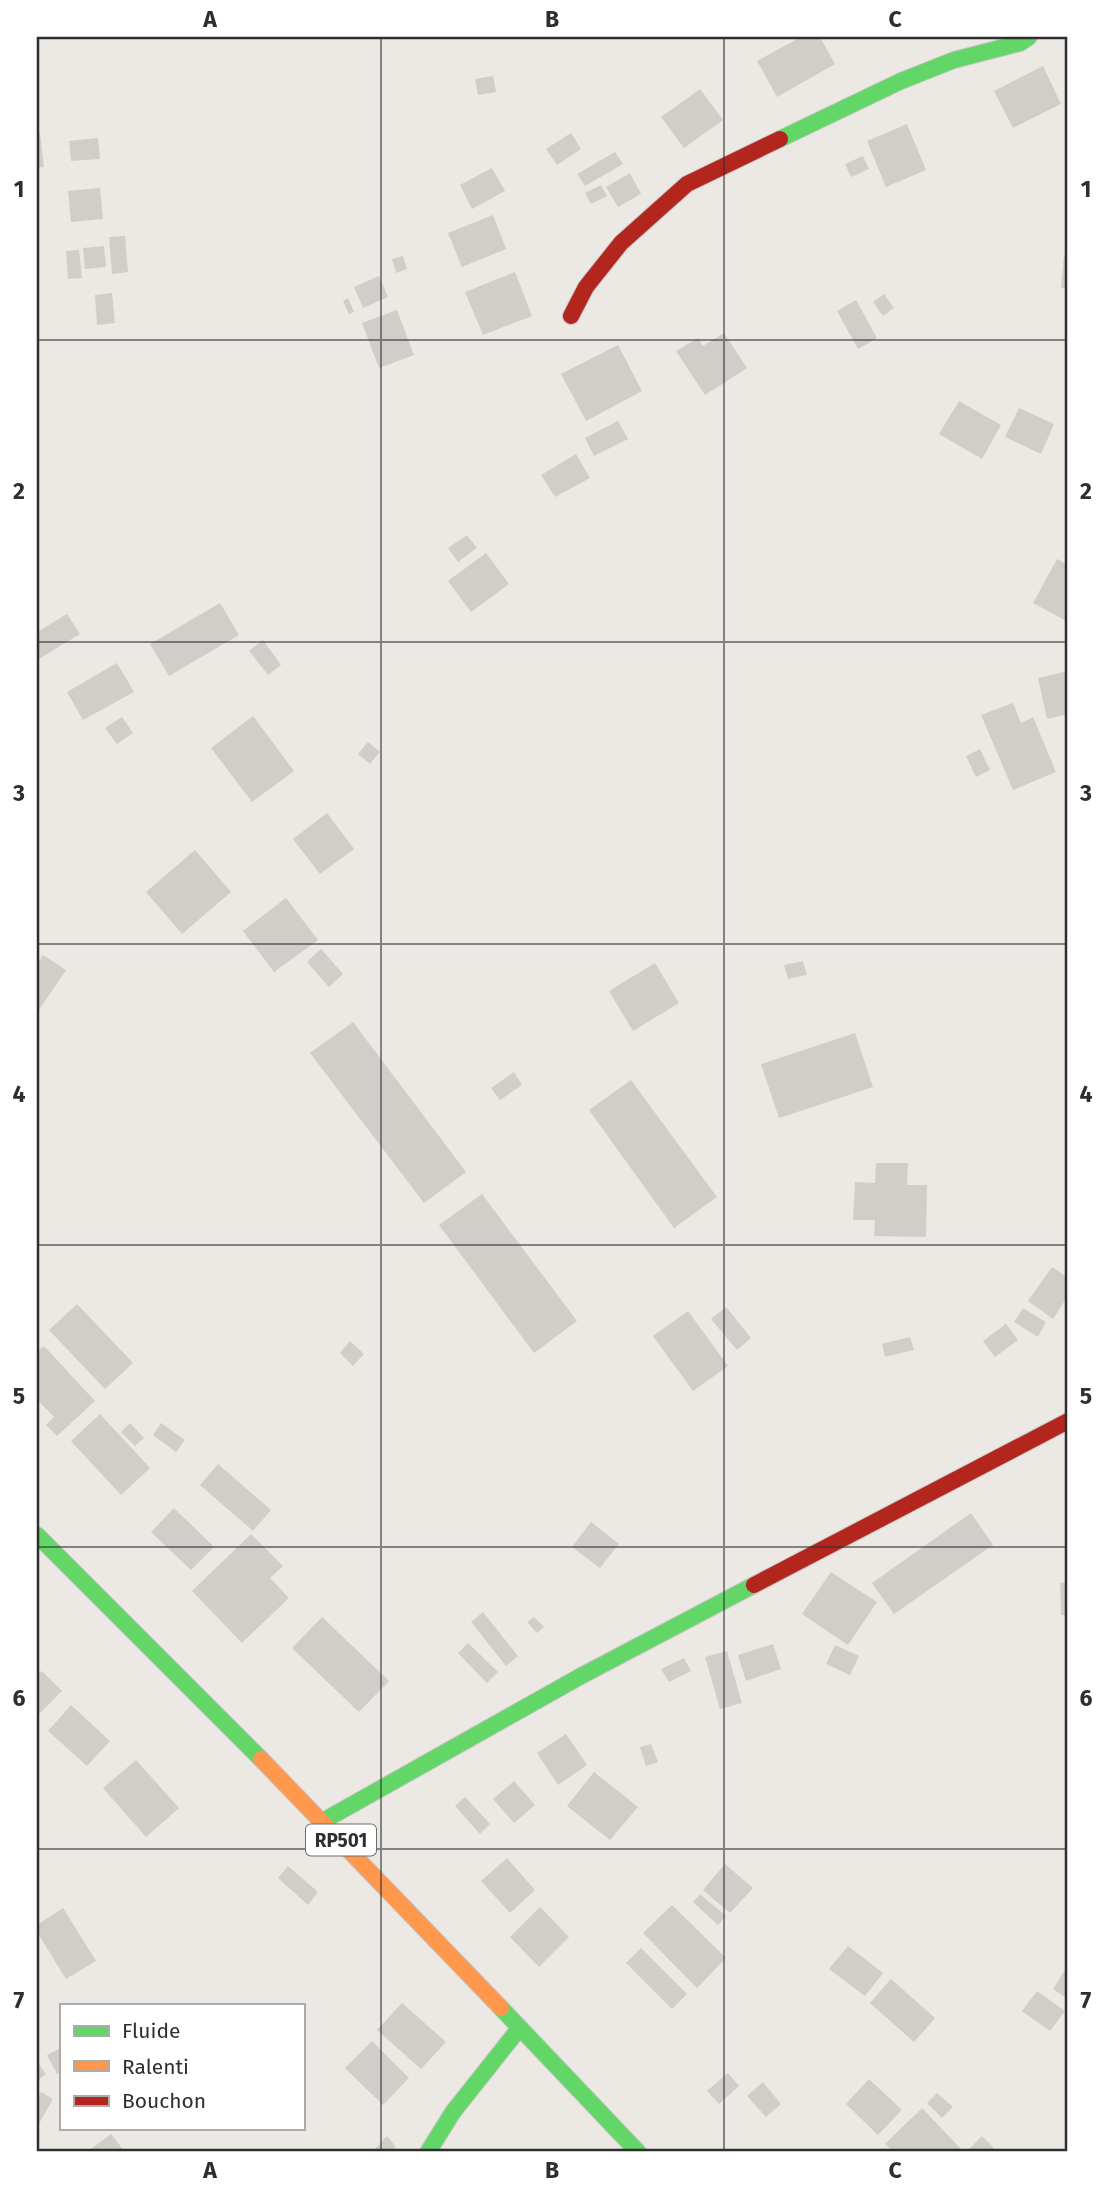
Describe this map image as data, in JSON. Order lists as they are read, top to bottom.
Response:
{
  "streets": {
    "street": ["RP501"]
  },
  "legend": ["Fluide", "Ralenti", "Bouchon"],
  "grid": {
    "columns": ["A", "B", "C"],
    "rows": [
      "1",
      "2",
      "3",
      "4",
      "5",
      "6",
      "7"
    ]
  }
}
